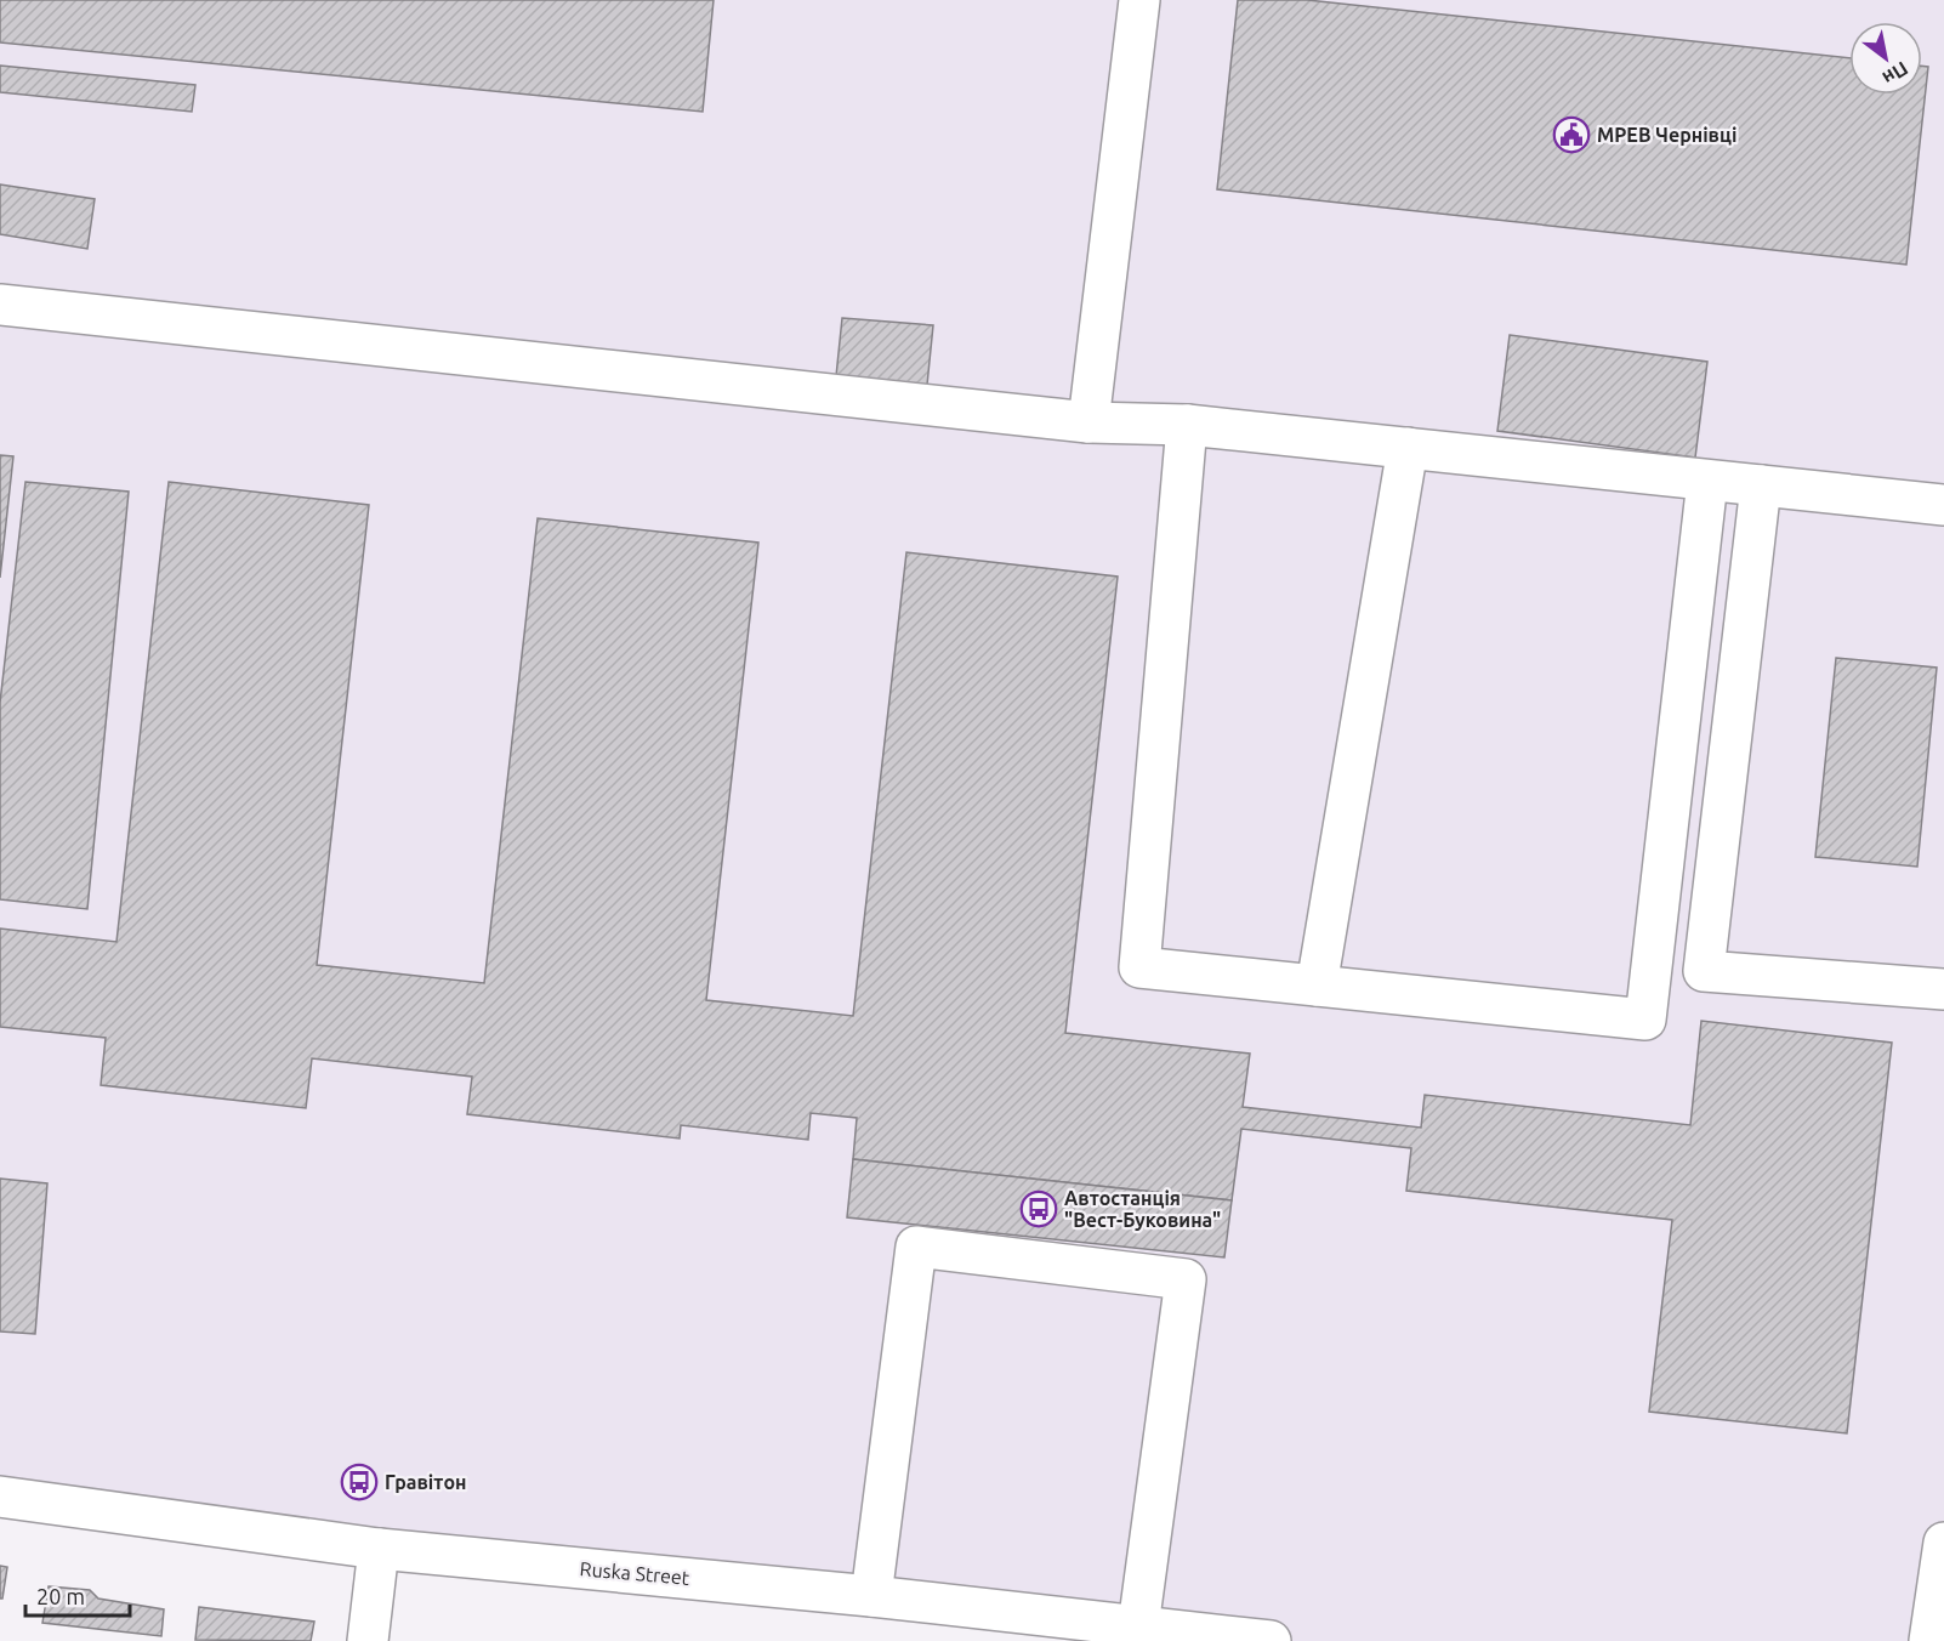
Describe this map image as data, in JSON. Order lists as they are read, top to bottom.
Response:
{
  "streets": {
    "main road": ["Ruska Street"]
  },
  "places": {
    "public building": ["МРЕВ Чернівці"],
    "bus stop": ["Автостанція \"Вест-Буковина\"", "Гравітон"]
  },
  "scale_bar": "20 m",
  "north": "bottom right"
}
